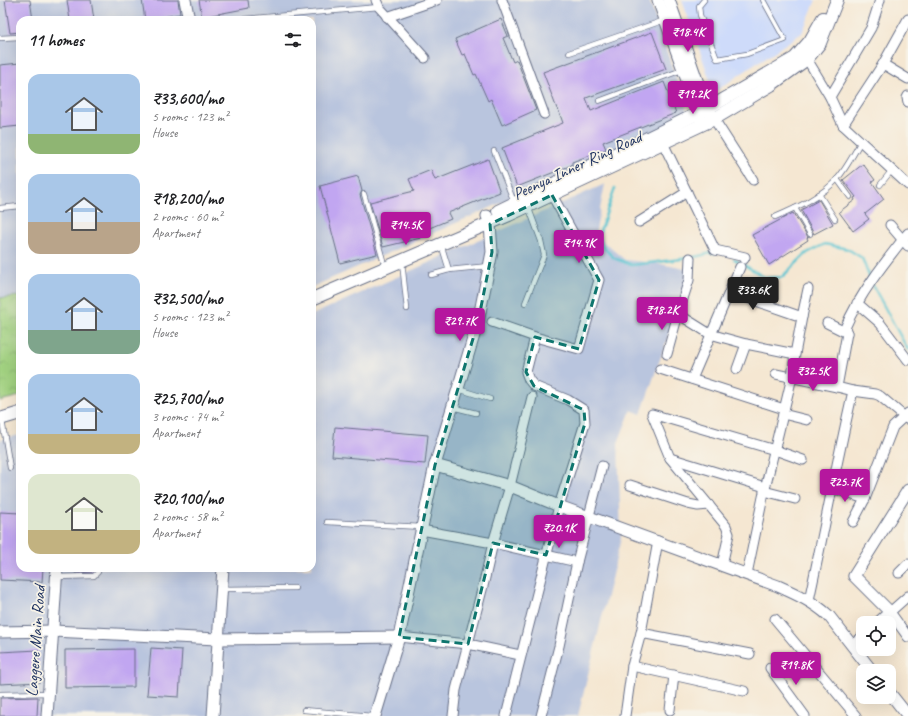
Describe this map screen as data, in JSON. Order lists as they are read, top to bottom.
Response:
{
  "streets": {
    "main road": ["Peenya Inner Ring Road"],
    "street": ["Laggere Main Road"]
  },
  "page": {
    "heading": "11 homes",
    "price": [
      "₹18.4K",
      "₹19.2K",
      "₹14.5K",
      "₹14.9K",
      "₹33.6K",
      "₹18.2K",
      "₹29.7K",
      "₹32.5K",
      "₹25.7K",
      "₹20.1K",
      "₹19.8K"
    ],
    "list": [
      {
        "name": "₹33,600/mo",
        "note": "5 rooms · 123 m² · House"
      },
      {
        "name": "₹18,200/mo",
        "note": "2 rooms · 60 m² · Apartment"
      },
      {
        "name": "₹32,500/mo",
        "note": "5 rooms · 123 m² · House"
      },
      {
        "name": "₹25,700/mo",
        "note": "3 rooms · 74 m² · Apartment"
      },
      {
        "name": "₹20,100/mo",
        "note": "2 rooms · 58 m² · Apartment"
      }
    ]
  }
}
